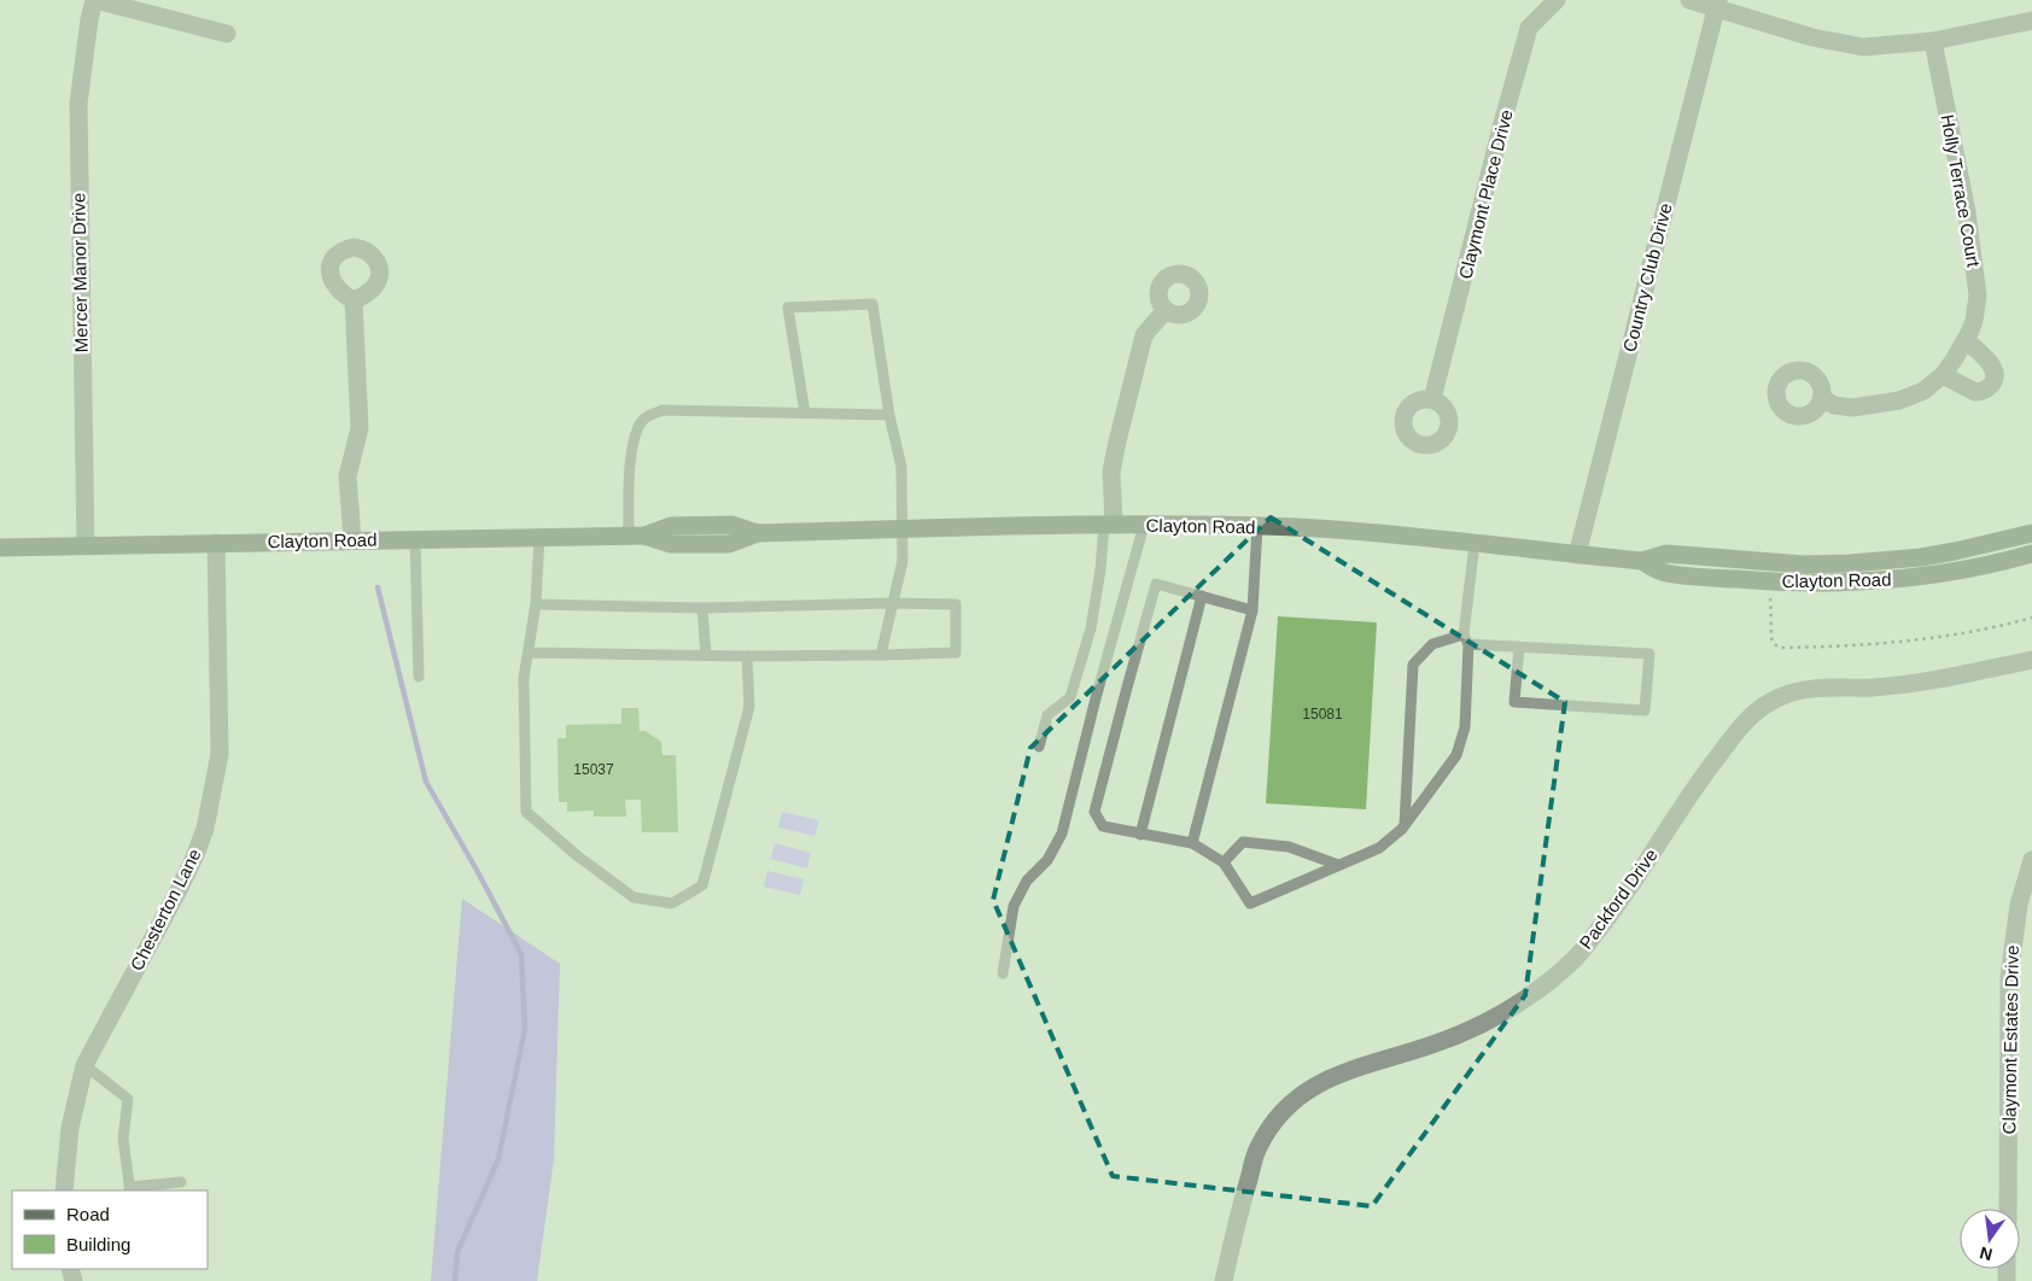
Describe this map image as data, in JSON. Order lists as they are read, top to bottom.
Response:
{
  "streets": {
    "main road": ["Clayton Road"],
    "street": [
      "Holly Terrace Court",
      "Claymont Place Drive",
      "Mercer Manor Drive",
      "Country Club Drive",
      "Packford Drive",
      "Chesterton Lane",
      "Claymont Estates Drive"
    ]
  },
  "crossings": [
    ["Mercer Manor Drive", "Clayton Road"],
    ["Country Club Drive", "Clayton Road"],
    ["Clayton Road", "Chesterton Lane"]
  ],
  "house_numbers": ["15081", "15037"],
  "legend": ["Road", "Building"],
  "north": "bottom"
}
